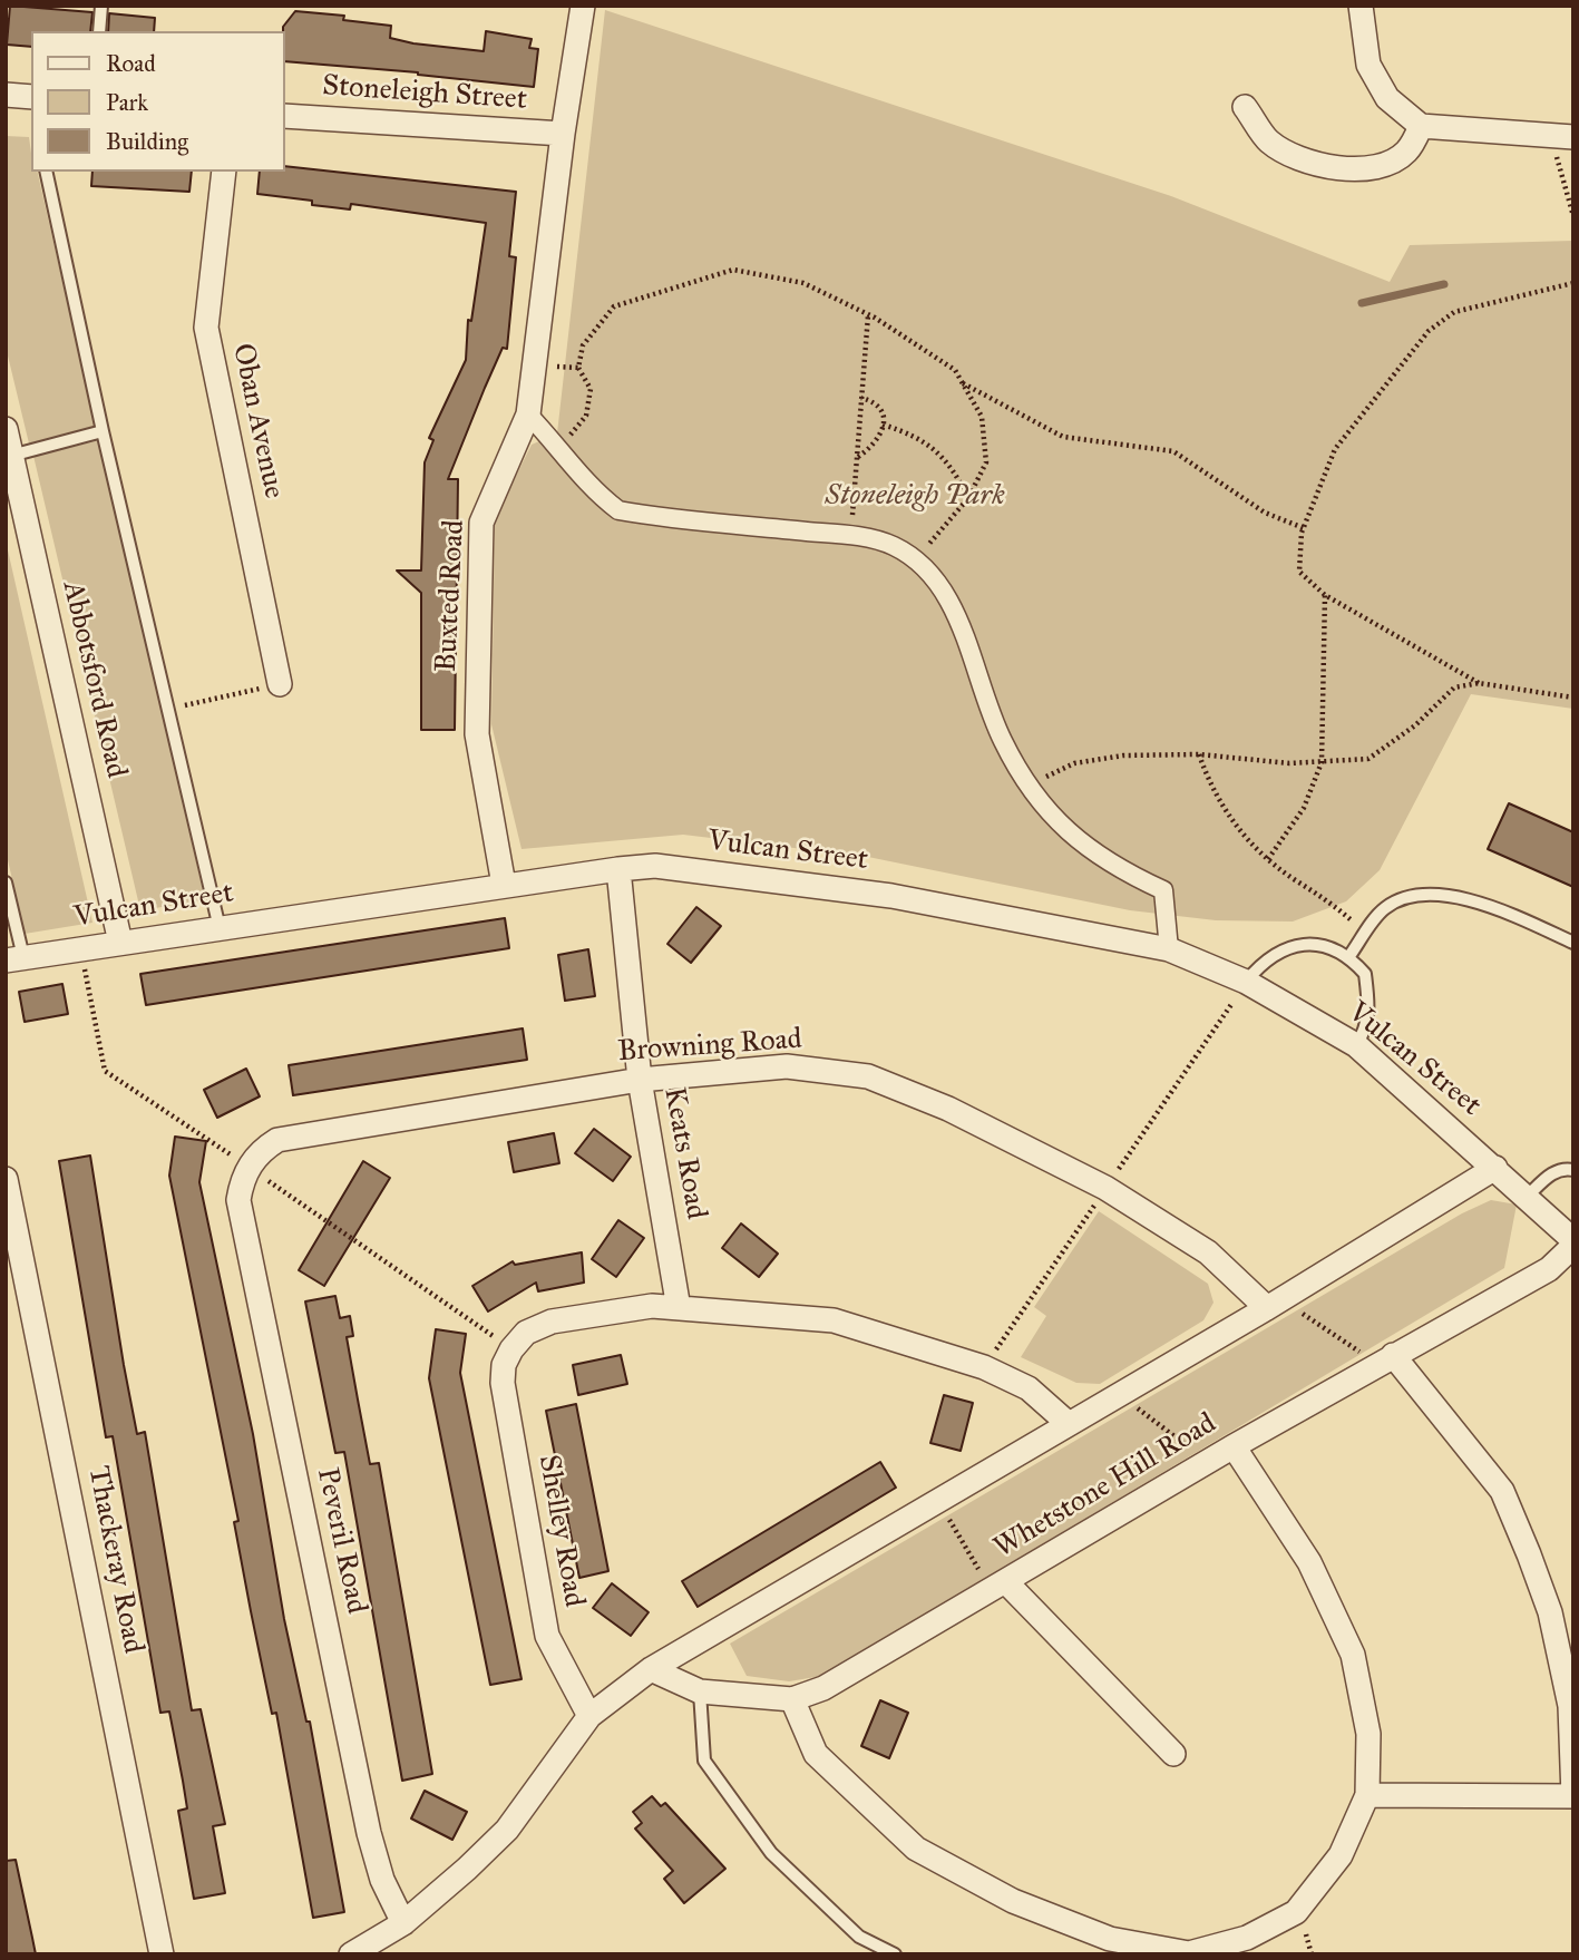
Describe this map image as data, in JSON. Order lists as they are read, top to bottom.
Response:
{
  "streets": {
    "street": [
      "Stoneleigh Street",
      "Oban Avenue",
      "Buxted Road",
      "Abbotsford Road",
      "Vulcan Street",
      "Browning Road",
      "Keats Road",
      "Whetstone Hill Road",
      "Shelley Road",
      "Peveril Road",
      "Thackeray Road"
    ]
  },
  "crossings": [
    ["Stoneleigh Street", "Buxted Road"],
    ["Buxted Road", "Vulcan Street"],
    ["Abbotsford Road", "Vulcan Street"],
    ["Vulcan Street", "Keats Road"],
    ["Browning Road", "Keats Road"],
    ["Browning Road", "Peveril Road"],
    ["Keats Road", "Shelley Road"]
  ],
  "parks": ["Stoneleigh Park"],
  "legend": ["Road", "Park", "Building"]
}
